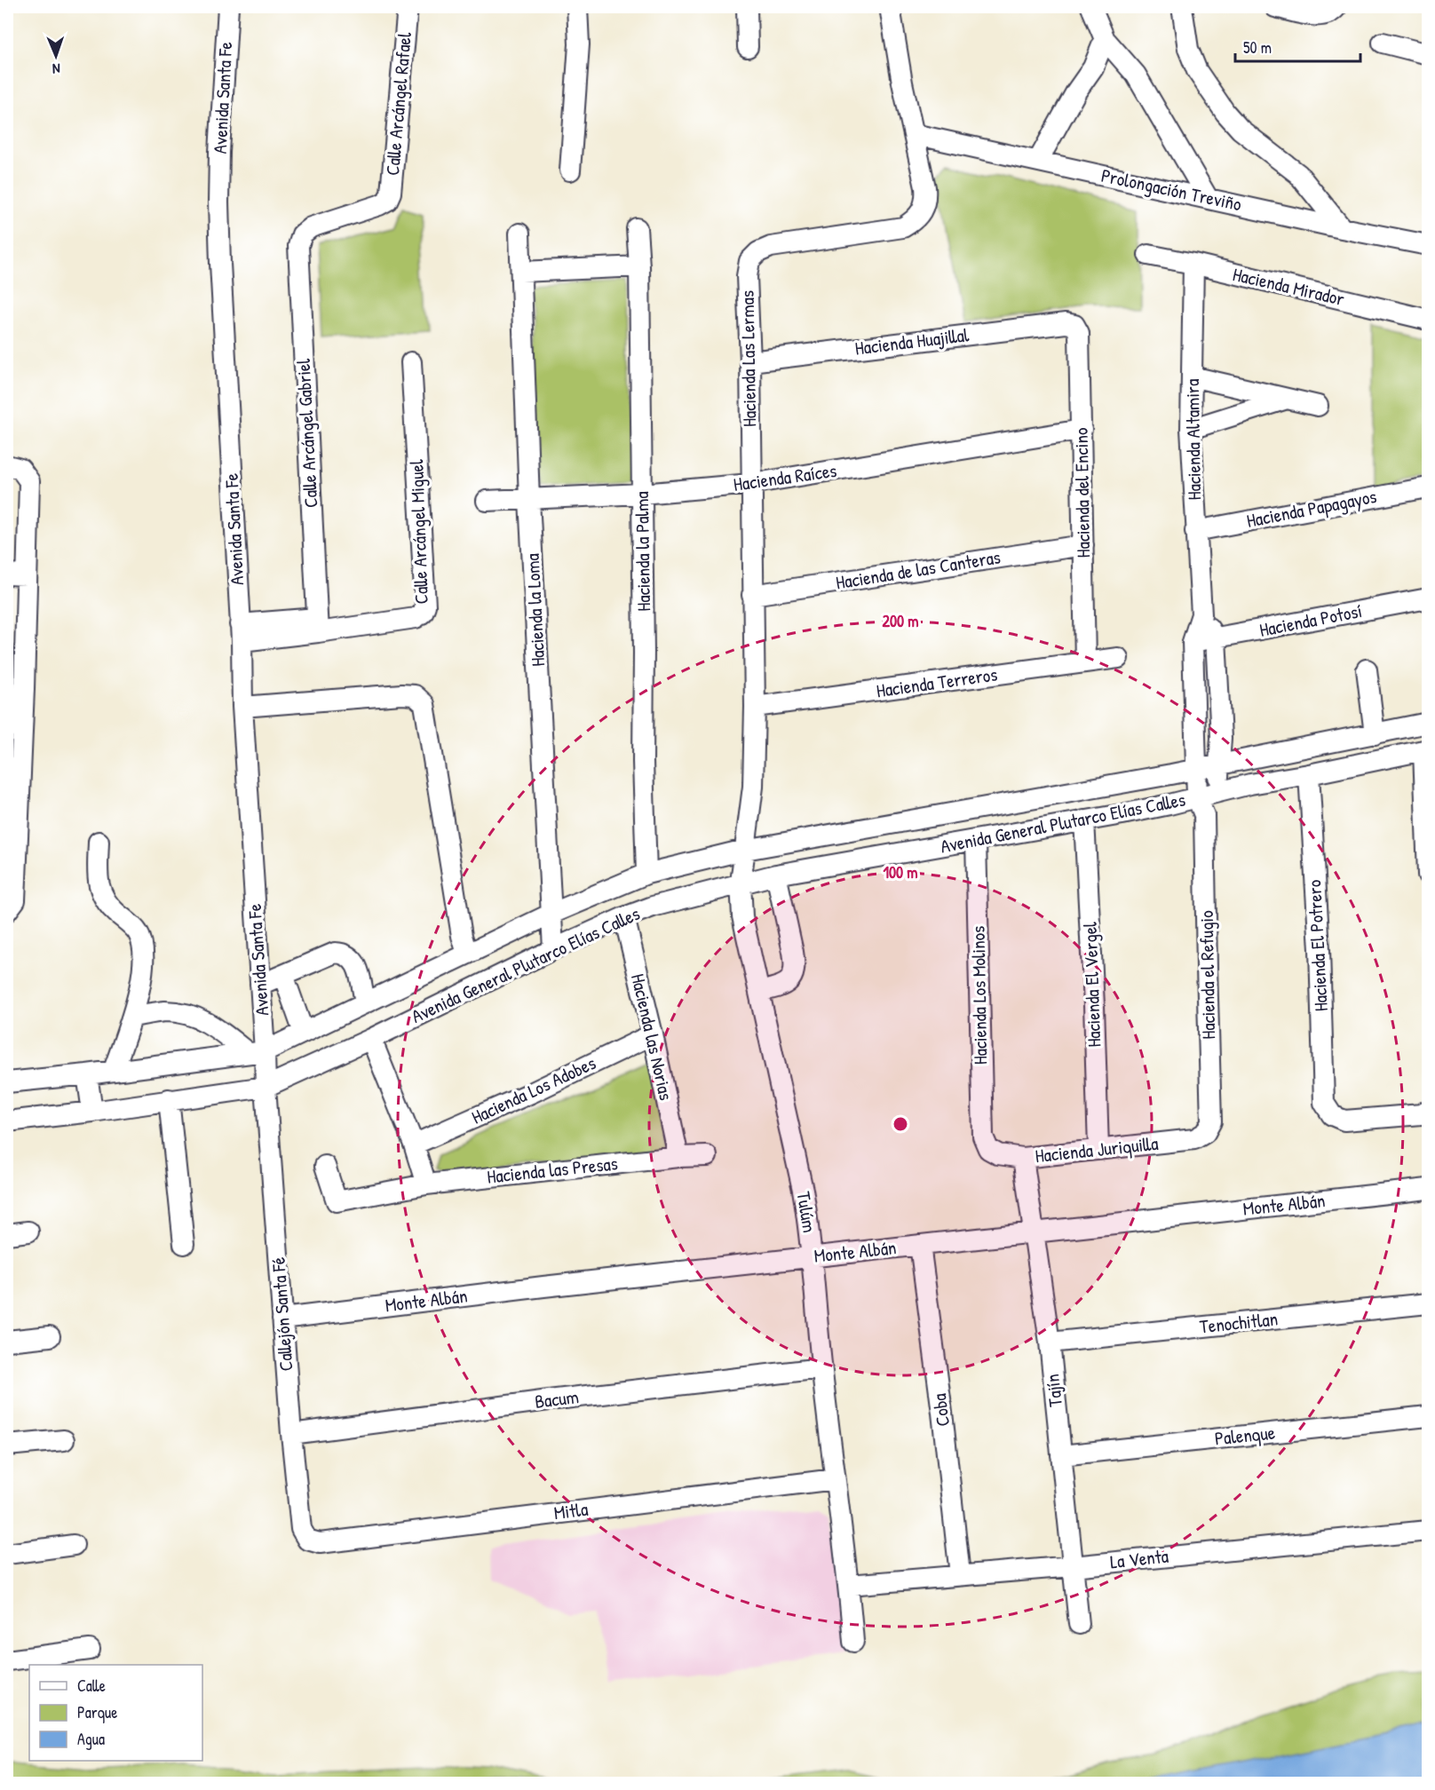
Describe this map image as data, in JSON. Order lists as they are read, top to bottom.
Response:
{
  "streets": {
    "street": [
      "Avenida Santa Fe",
      "Calle Arcángel Rafael",
      "Prolongación Treviño",
      "Hacienda Mirador",
      "Hacienda Huajillal",
      "Hacienda Las Lermas",
      "Calle Arcángel Gabriel",
      "Hacienda Altamira",
      "Hacienda Raíces",
      "Hacienda del Encino",
      "Hacienda Papagayos",
      "Calle Arcángel Miguel",
      "Hacienda la Palma",
      "Hacienda de las Canteras",
      "Hacienda la Loma",
      "Hacienda Potosí",
      "Hacienda Terreros",
      "Avenida General Plutarco Elías Calles",
      "Hacienda El Potrero",
      "Hacienda el Refugio",
      "Hacienda El Vergel",
      "Hacienda Los Molinos",
      "Hacienda las Norias",
      "Hacienda Los Adobes",
      "Hacienda Juriquilla",
      "Hacienda las Presas",
      "Monte Albán",
      "Tulúm",
      "Callejón Santa Fé",
      "Tenochitlan",
      "Tajín",
      "Bacum",
      "Coba",
      "Palenque",
      "Mitla",
      "La Venta"
    ]
  },
  "crossings": [
    ["Avenida Santa Fe", "Calle Arcángel Miguel"],
    ["Avenida Santa Fe", "Avenida General Plutarco Elías Calles"],
    ["Avenida Santa Fe", "Callejón Santa Fé"],
    ["Calle Arcángel Rafael", "Calle Arcángel Gabriel"],
    ["Prolongación Treviño", "Hacienda Las Lermas"],
    ["Hacienda Mirador", "Hacienda Altamira"],
    ["Hacienda Huajillal", "Hacienda Las Lermas"],
    ["Hacienda Huajillal", "Hacienda del Encino"],
    ["Hacienda Las Lermas", "Hacienda Raíces"],
    ["Hacienda Las Lermas", "Hacienda de las Canteras"],
    ["Hacienda Las Lermas", "Hacienda Terreros"],
    ["Hacienda Las Lermas", "Avenida General Plutarco Elías Calles"],
    ["Hacienda Las Lermas", "Tulúm"],
    ["Calle Arcángel Gabriel", "Calle Arcángel Miguel"],
    ["Hacienda Altamira", "Hacienda Papagayos"],
    ["Hacienda Altamira", "Hacienda Potosí"],
    ["Hacienda Altamira", "Avenida General Plutarco Elías Calles"],
    ["Hacienda Altamira", "Hacienda el Refugio"],
    ["Hacienda Raíces", "Hacienda del Encino"],
    ["Hacienda Raíces", "Hacienda la Palma"],
    ["Hacienda Raíces", "Hacienda la Loma"],
    ["Hacienda del Encino", "Hacienda de las Canteras"],
    ["Hacienda del Encino", "Hacienda Terreros"],
    ["Hacienda la Palma", "Avenida General Plutarco Elías Calles"],
    ["Hacienda la Loma", "Avenida General Plutarco Elías Calles"],
    ["Avenida General Plutarco Elías Calles", "Hacienda el Refugio"],
    ["Avenida General Plutarco Elías Calles", "Hacienda El Vergel"],
    ["Avenida General Plutarco Elías Calles", "Hacienda Los Molinos"],
    ["Avenida General Plutarco Elías Calles", "Hacienda las Norias"],
    ["Avenida General Plutarco Elías Calles", "Tulúm"],
    ["Avenida General Plutarco Elías Calles", "Callejón Santa Fé"],
    ["Hacienda el Refugio", "Hacienda Juriquilla"],
    ["Hacienda El Vergel", "Hacienda Juriquilla"],
    ["Hacienda Los Molinos", "Hacienda Juriquilla"],
    ["Hacienda las Norias", "Hacienda Los Adobes"],
    ["Hacienda las Norias", "Hacienda las Presas"],
    ["Hacienda Juriquilla", "Tajín"],
    ["Monte Albán", "Tulúm"],
    ["Monte Albán", "Callejón Santa Fé"],
    ["Monte Albán", "Tajín"],
    ["Monte Albán", "Coba"],
    ["Tulúm", "Bacum"],
    ["Tulúm", "Mitla"],
    ["Tulúm", "La Venta"],
    ["Callejón Santa Fé", "Bacum"],
    ["Callejón Santa Fé", "Mitla"],
    ["Tenochitlan", "Tajín"],
    ["Tajín", "Palenque"],
    ["Tajín", "La Venta"],
    ["Coba", "La Venta"]
  ],
  "legend": ["Calle", "Parque", "Agua"],
  "scale_bar": "50 m",
  "north": "bottom",
  "rings": ["200 m", "100 m"]
}
